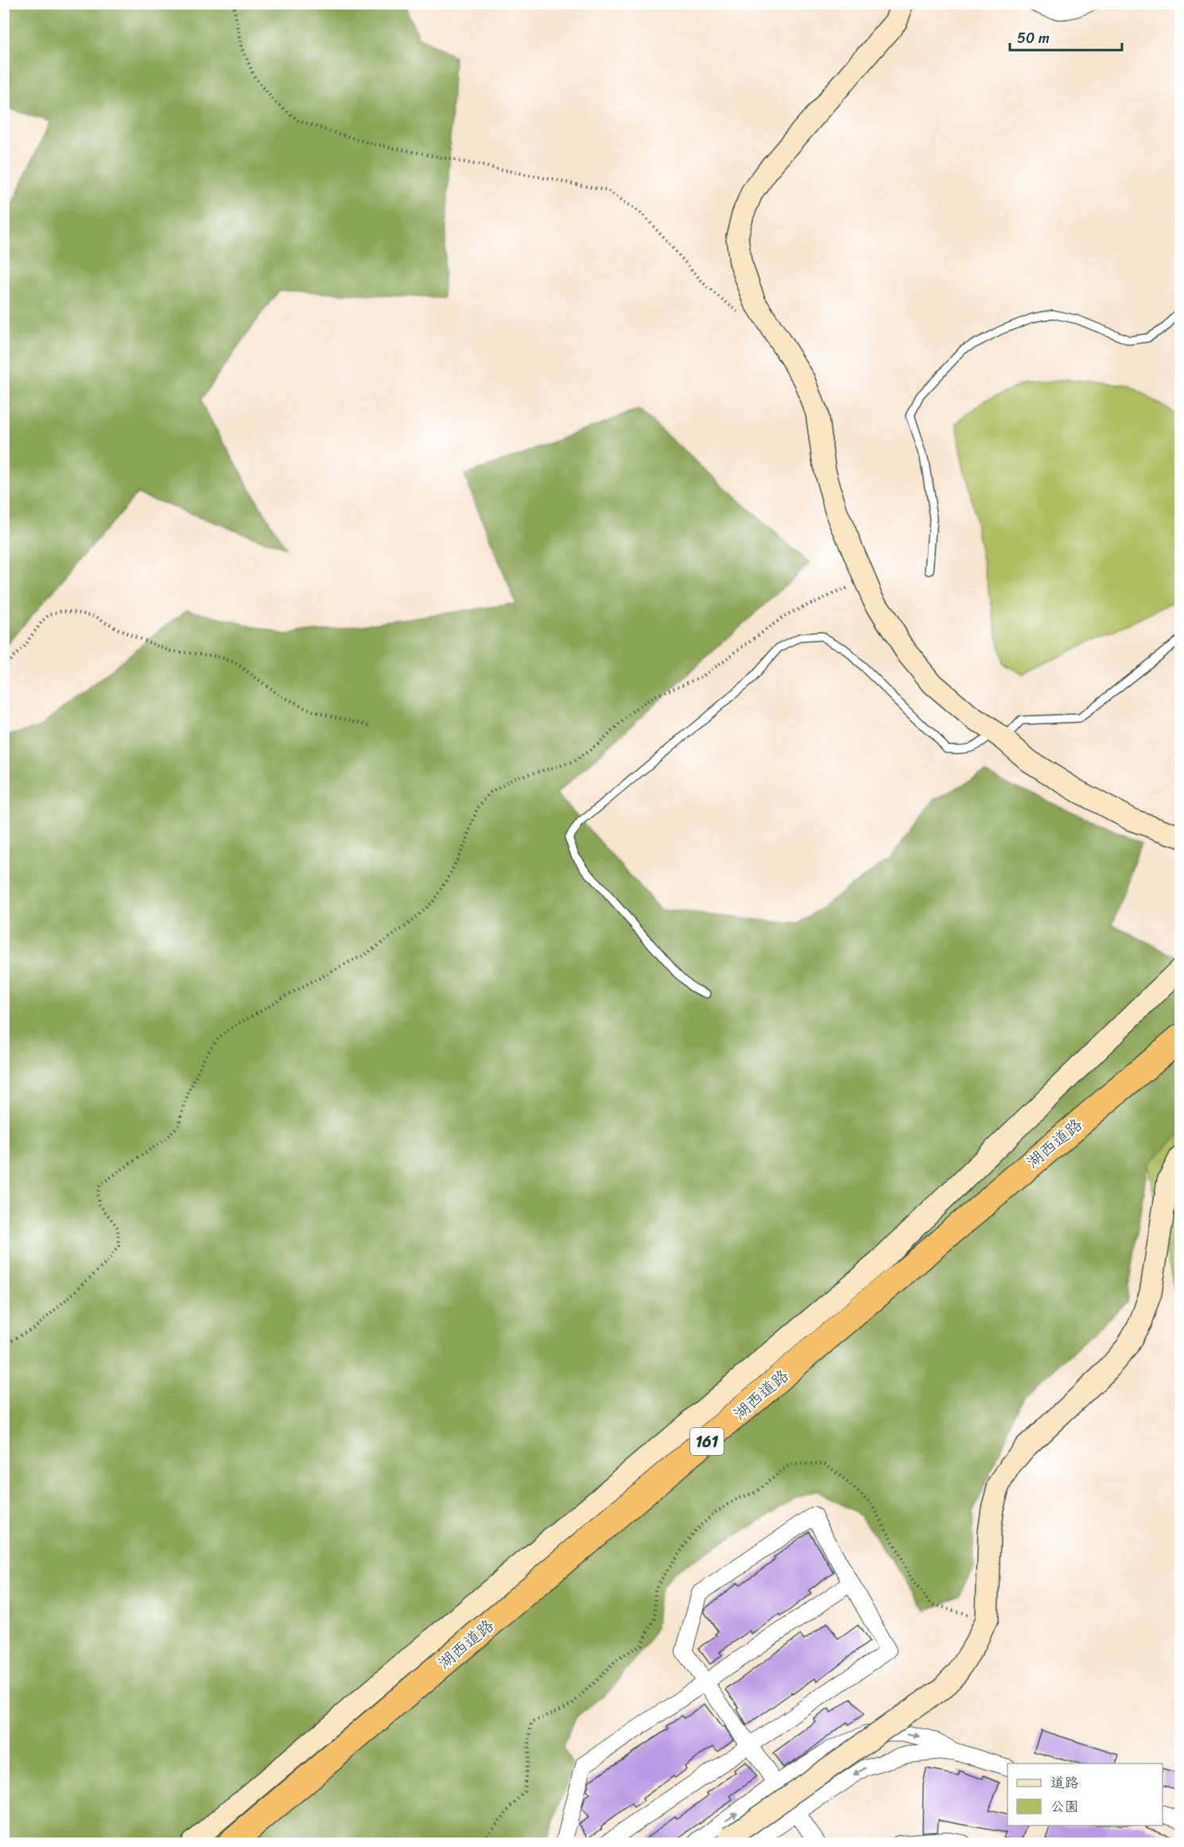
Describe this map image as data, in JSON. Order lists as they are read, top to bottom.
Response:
{
  "streets": {
    "highway": ["湖西道路", "161"]
  },
  "legend": ["道路", "公園"],
  "scale_bar": "50 m"
}
